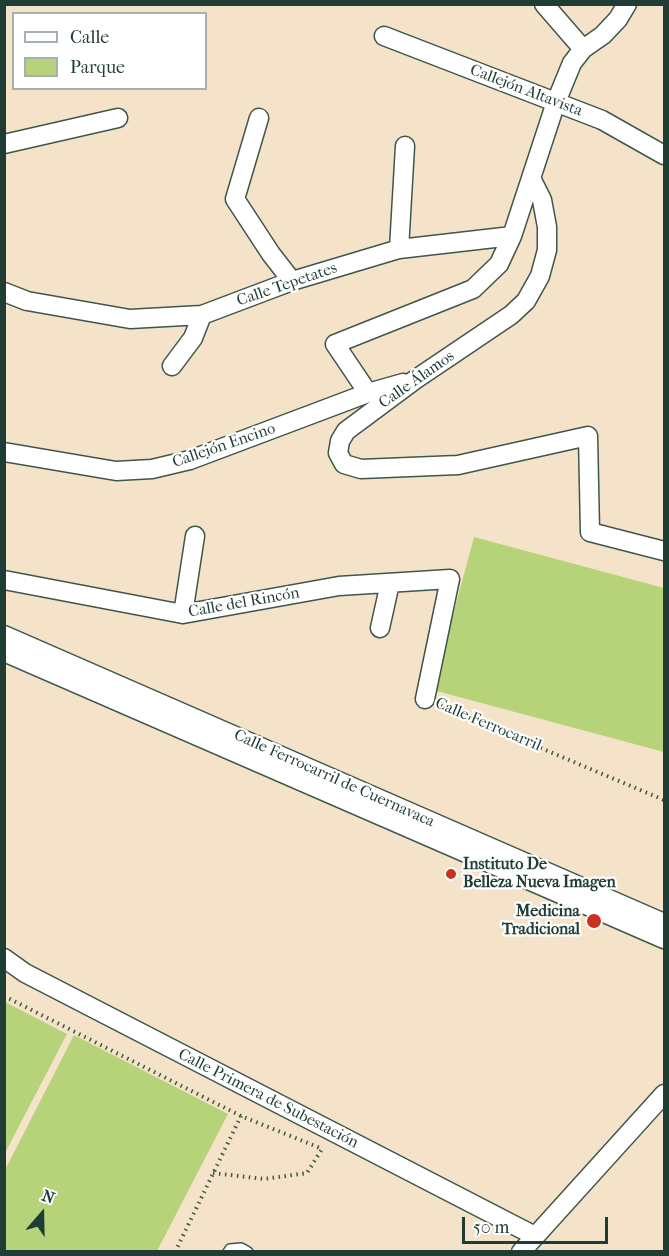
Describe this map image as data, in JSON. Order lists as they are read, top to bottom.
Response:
{
  "streets": {
    "street": [
      "Callejón Altavista",
      "Calle Tepetates",
      "Calle Álamos",
      "Callejón Encino",
      "Calle del Rincón",
      "Calle Ferrocarril",
      "Calle Ferrocarril de Cuernavaca",
      "Calle Primera de Subestación"
    ]
  },
  "crossings": [
    ["Calle Álamos", "Callejón Encino"],
    ["Calle del Rincón", "Calle Ferrocarril"]
  ],
  "places": ["Instituto De Belleza Nueva Imagen", "Medicina Tradicional"],
  "legend": ["Calle", "Parque"],
  "scale_bar": "50 m",
  "north": "top"
}
